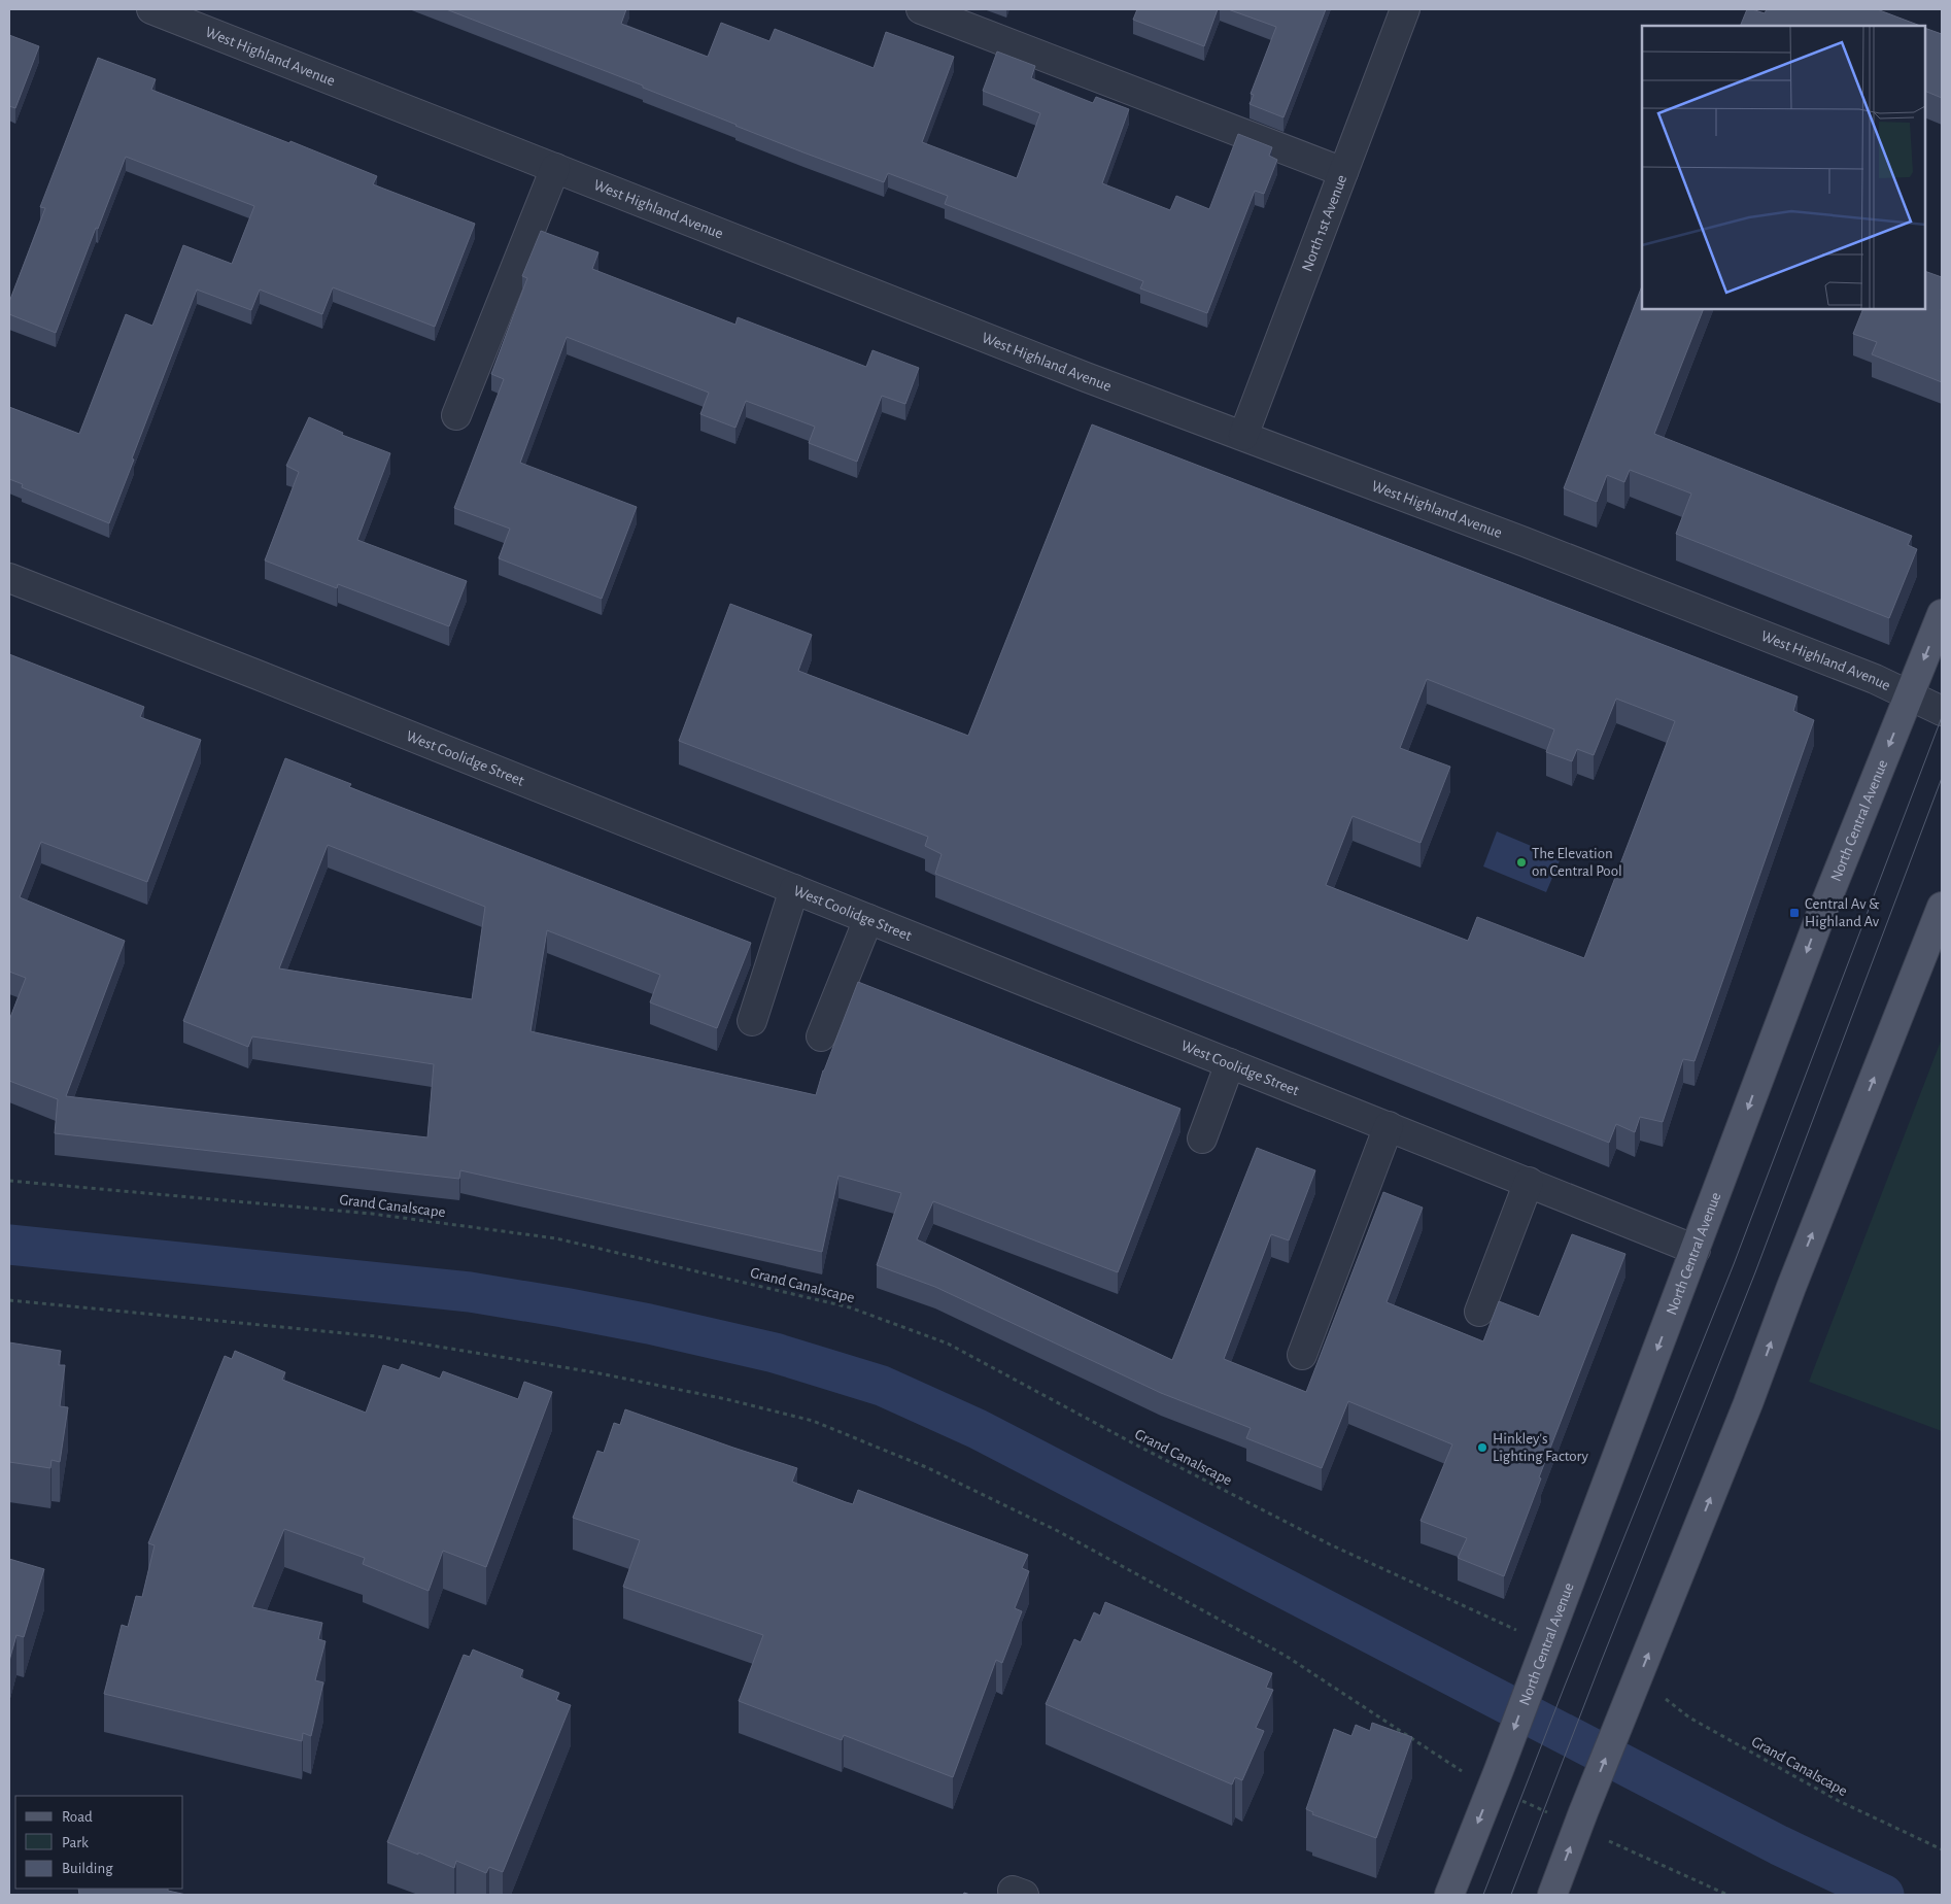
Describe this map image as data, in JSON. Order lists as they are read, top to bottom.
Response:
{
  "streets": {
    "main road": ["North Central Avenue"],
    "street": ["West Highland Avenue", "North 1st Avenue", "West Coolidge Street"],
    "path": ["Grand Canalscape"]
  },
  "crossings": [
    ["West Highland Avenue", "North 1st Avenue"],
    ["West Highland Avenue", "North Central Avenue"],
    ["West Coolidge Street", "North Central Avenue"]
  ],
  "places": {
    "other": ["The Elevation on Central Pool", "Hinkley's Lighting Factory"],
    "transit": ["Central Av & Highland Av"]
  },
  "legend": ["Road", "Park", "Building"]
}
